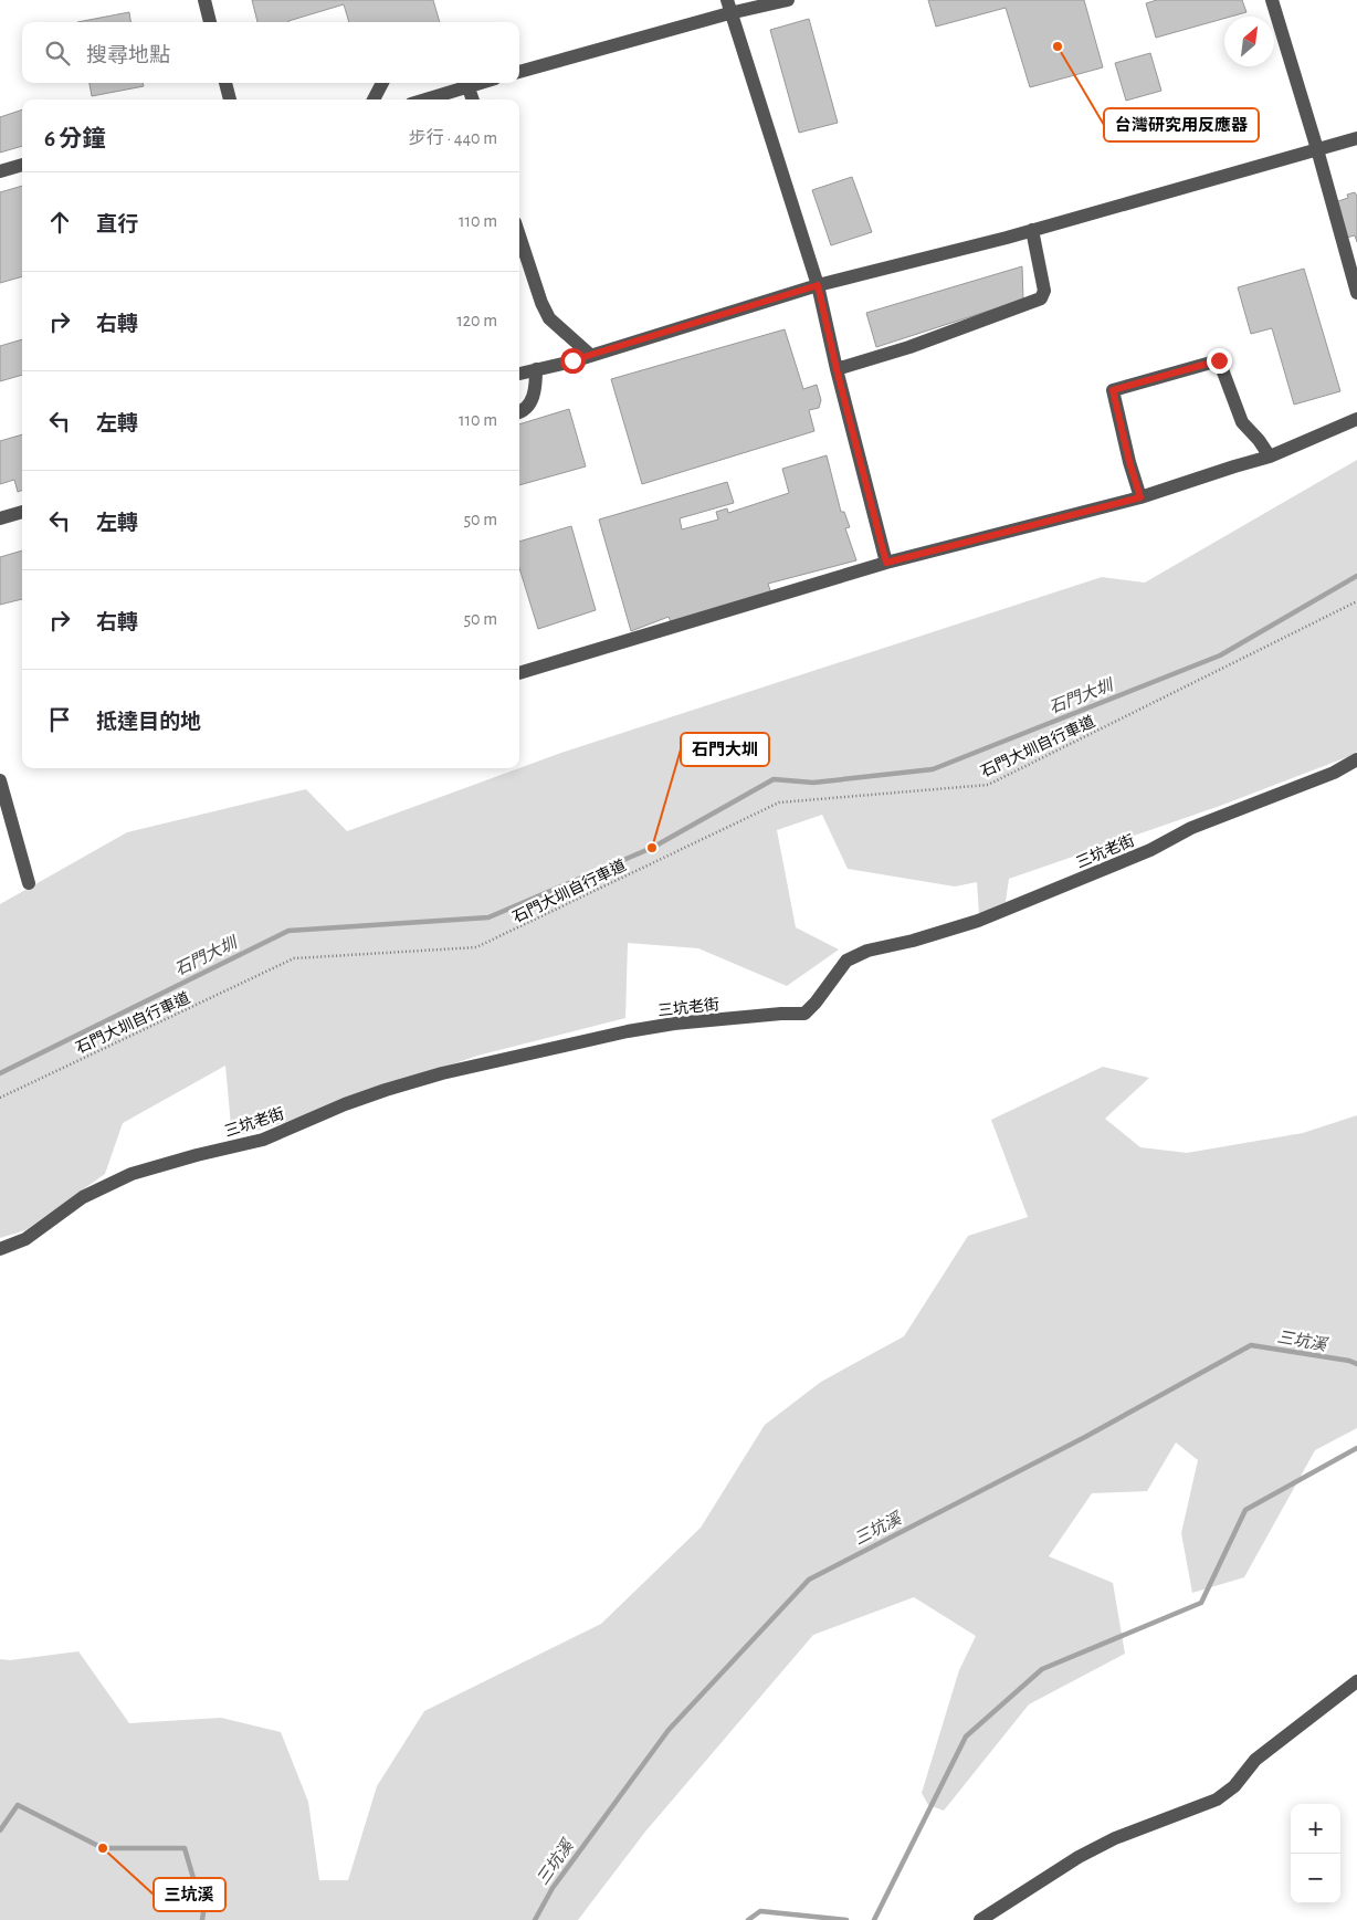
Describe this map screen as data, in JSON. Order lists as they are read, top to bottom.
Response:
{
  "streets": {
    "lane": ["三坑老街"],
    "path": ["石門大圳自行車道"]
  },
  "water": ["石門大圳", "三坑溪"],
  "places": ["台灣研究用反應器", "石門大圳", "三坑溪"],
  "north": "top right",
  "page": {
    "search": "搜尋地點",
    "heading": ["6 分鐘", "步行 · 440 m"],
    "list": [
      ["直行", "110 m"],
      ["右轉", "120 m"],
      ["左轉", "110 m"],
      ["左轉", "50 m"],
      ["右轉", "50 m"],
      "抵達目的地"
    ],
    "map_buttons": ["+", "−"]
  }
}
